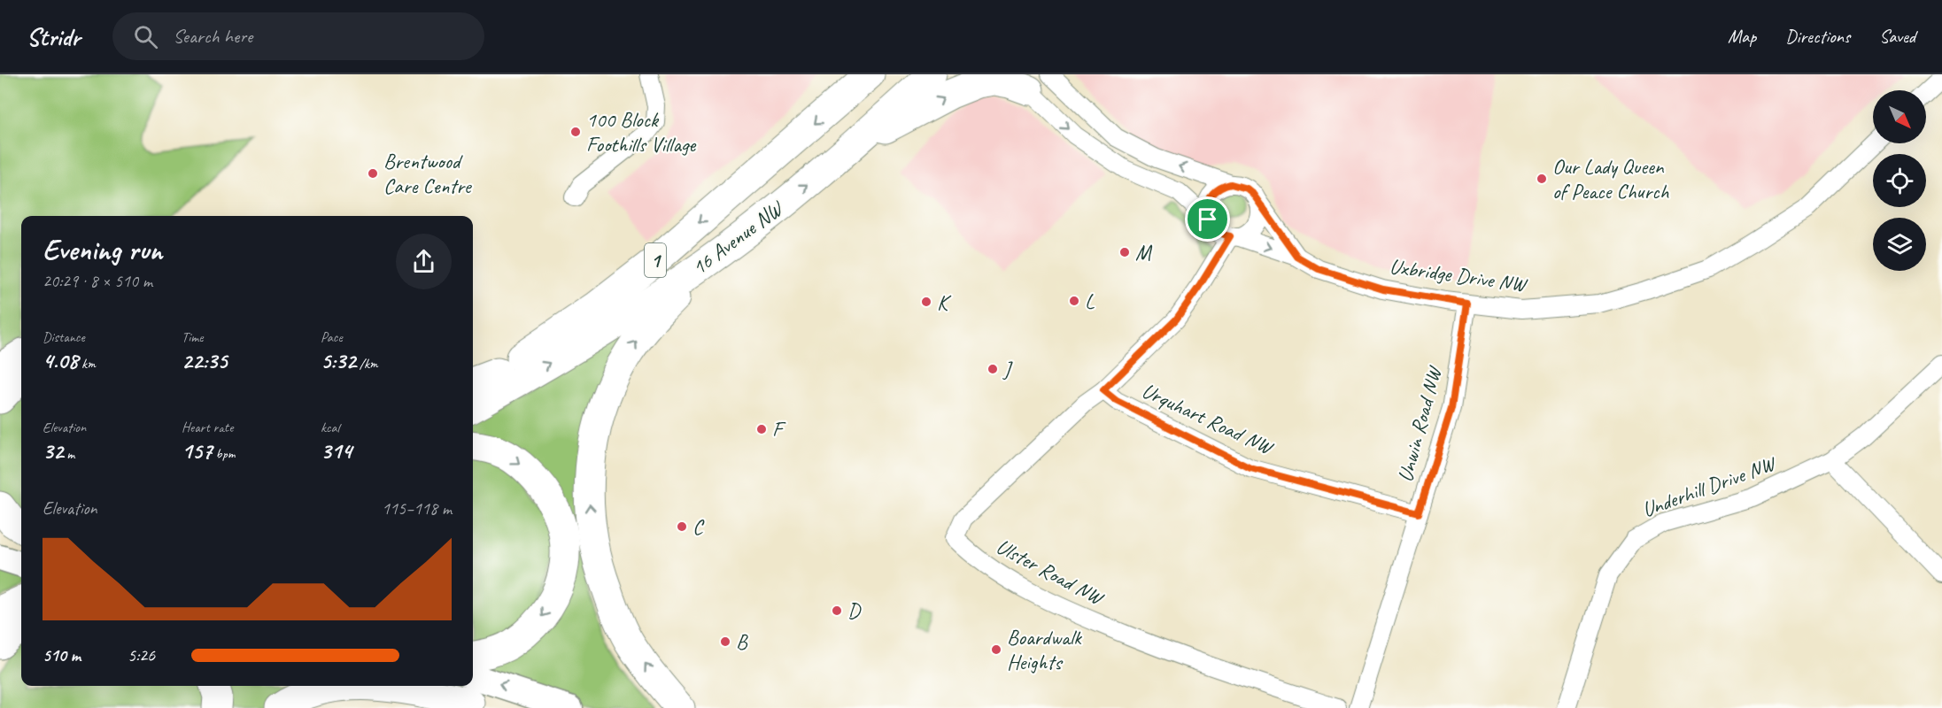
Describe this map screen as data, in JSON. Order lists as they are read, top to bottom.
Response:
{
  "streets": {
    "highway": ["16 Avenue NW", "1"],
    "street": [
      "Uxbridge Drive NW",
      "Urquhart Road NW",
      "Unwin Road NW",
      "Underhill Drive NW",
      "Ulster Road NW"
    ]
  },
  "crossings": [
    ["Uxbridge Drive NW", "Unwin Road NW"],
    ["Uxbridge Drive NW", "Ulster Road NW"],
    ["Urquhart Road NW", "Unwin Road NW"],
    ["Urquhart Road NW", "Ulster Road NW"]
  ],
  "places": [
    "100 Block Foothills Village",
    "Brentwood Care Centre",
    "Our Lady Queen of Peace Church",
    "M",
    "L",
    "K",
    "J",
    "F",
    "C",
    "D",
    "B",
    "Boardwalk Heights"
  ],
  "north": "bottom right",
  "page": {
    "header": "Stridr",
    "search": "Search here",
    "nav": ["Map", "Directions", "Saved"],
    "heading": ["Evening run", "20:29 · 8 × 510 m"],
    "stats": [
      ["Distance", "4.08 km"],
      ["Time", "22:35"],
      ["Pace", "5:32 /km"],
      ["Elevation", "32 m"],
      ["Heart rate", "157 bpm"],
      ["kcal", "314"]
    ],
    "chart": ["Elevation", "115–118 m"],
    "list": [
      {
        "name": "510 m",
        "note": "5:26"
      }
    ]
  }
}
